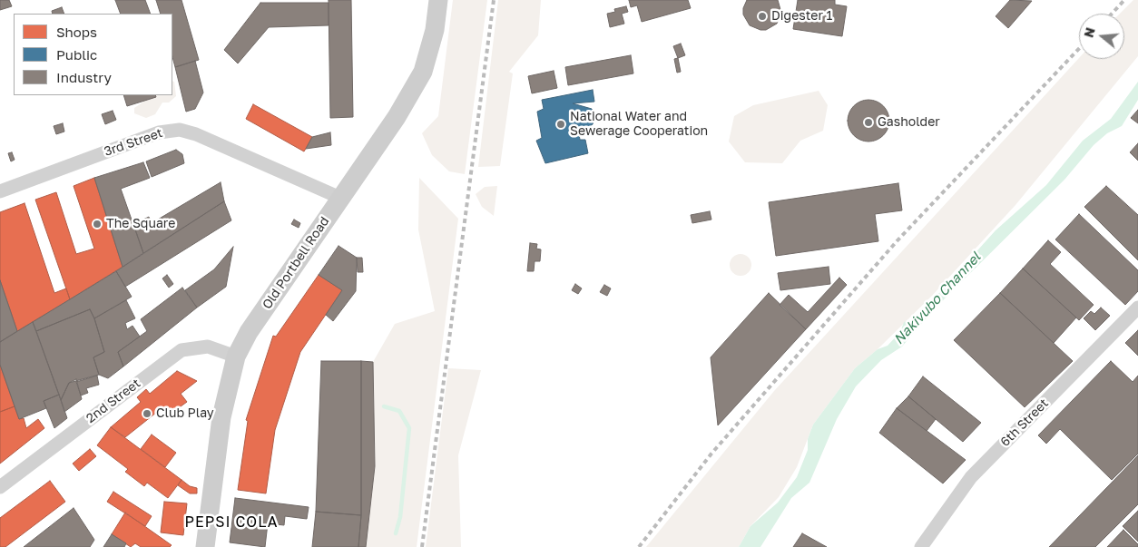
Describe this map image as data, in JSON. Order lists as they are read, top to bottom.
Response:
{
  "streets": {
    "main road": ["Old Portbell Road"],
    "street": ["3rd Street", "2nd Street", "6th Street"]
  },
  "crossings": [
    ["3rd Street", "Old Portbell Road"],
    ["Old Portbell Road", "2nd Street"]
  ],
  "districts": ["PEPSI COLA"],
  "water": ["Nakivubo Channel"],
  "places": [
    "Digester 1",
    "Gasholder",
    "National Water and Sewerage Cooperation",
    "The Square",
    "Club Play"
  ],
  "legend": ["Shops", "Public", "Industry"],
  "north": "left"
}
